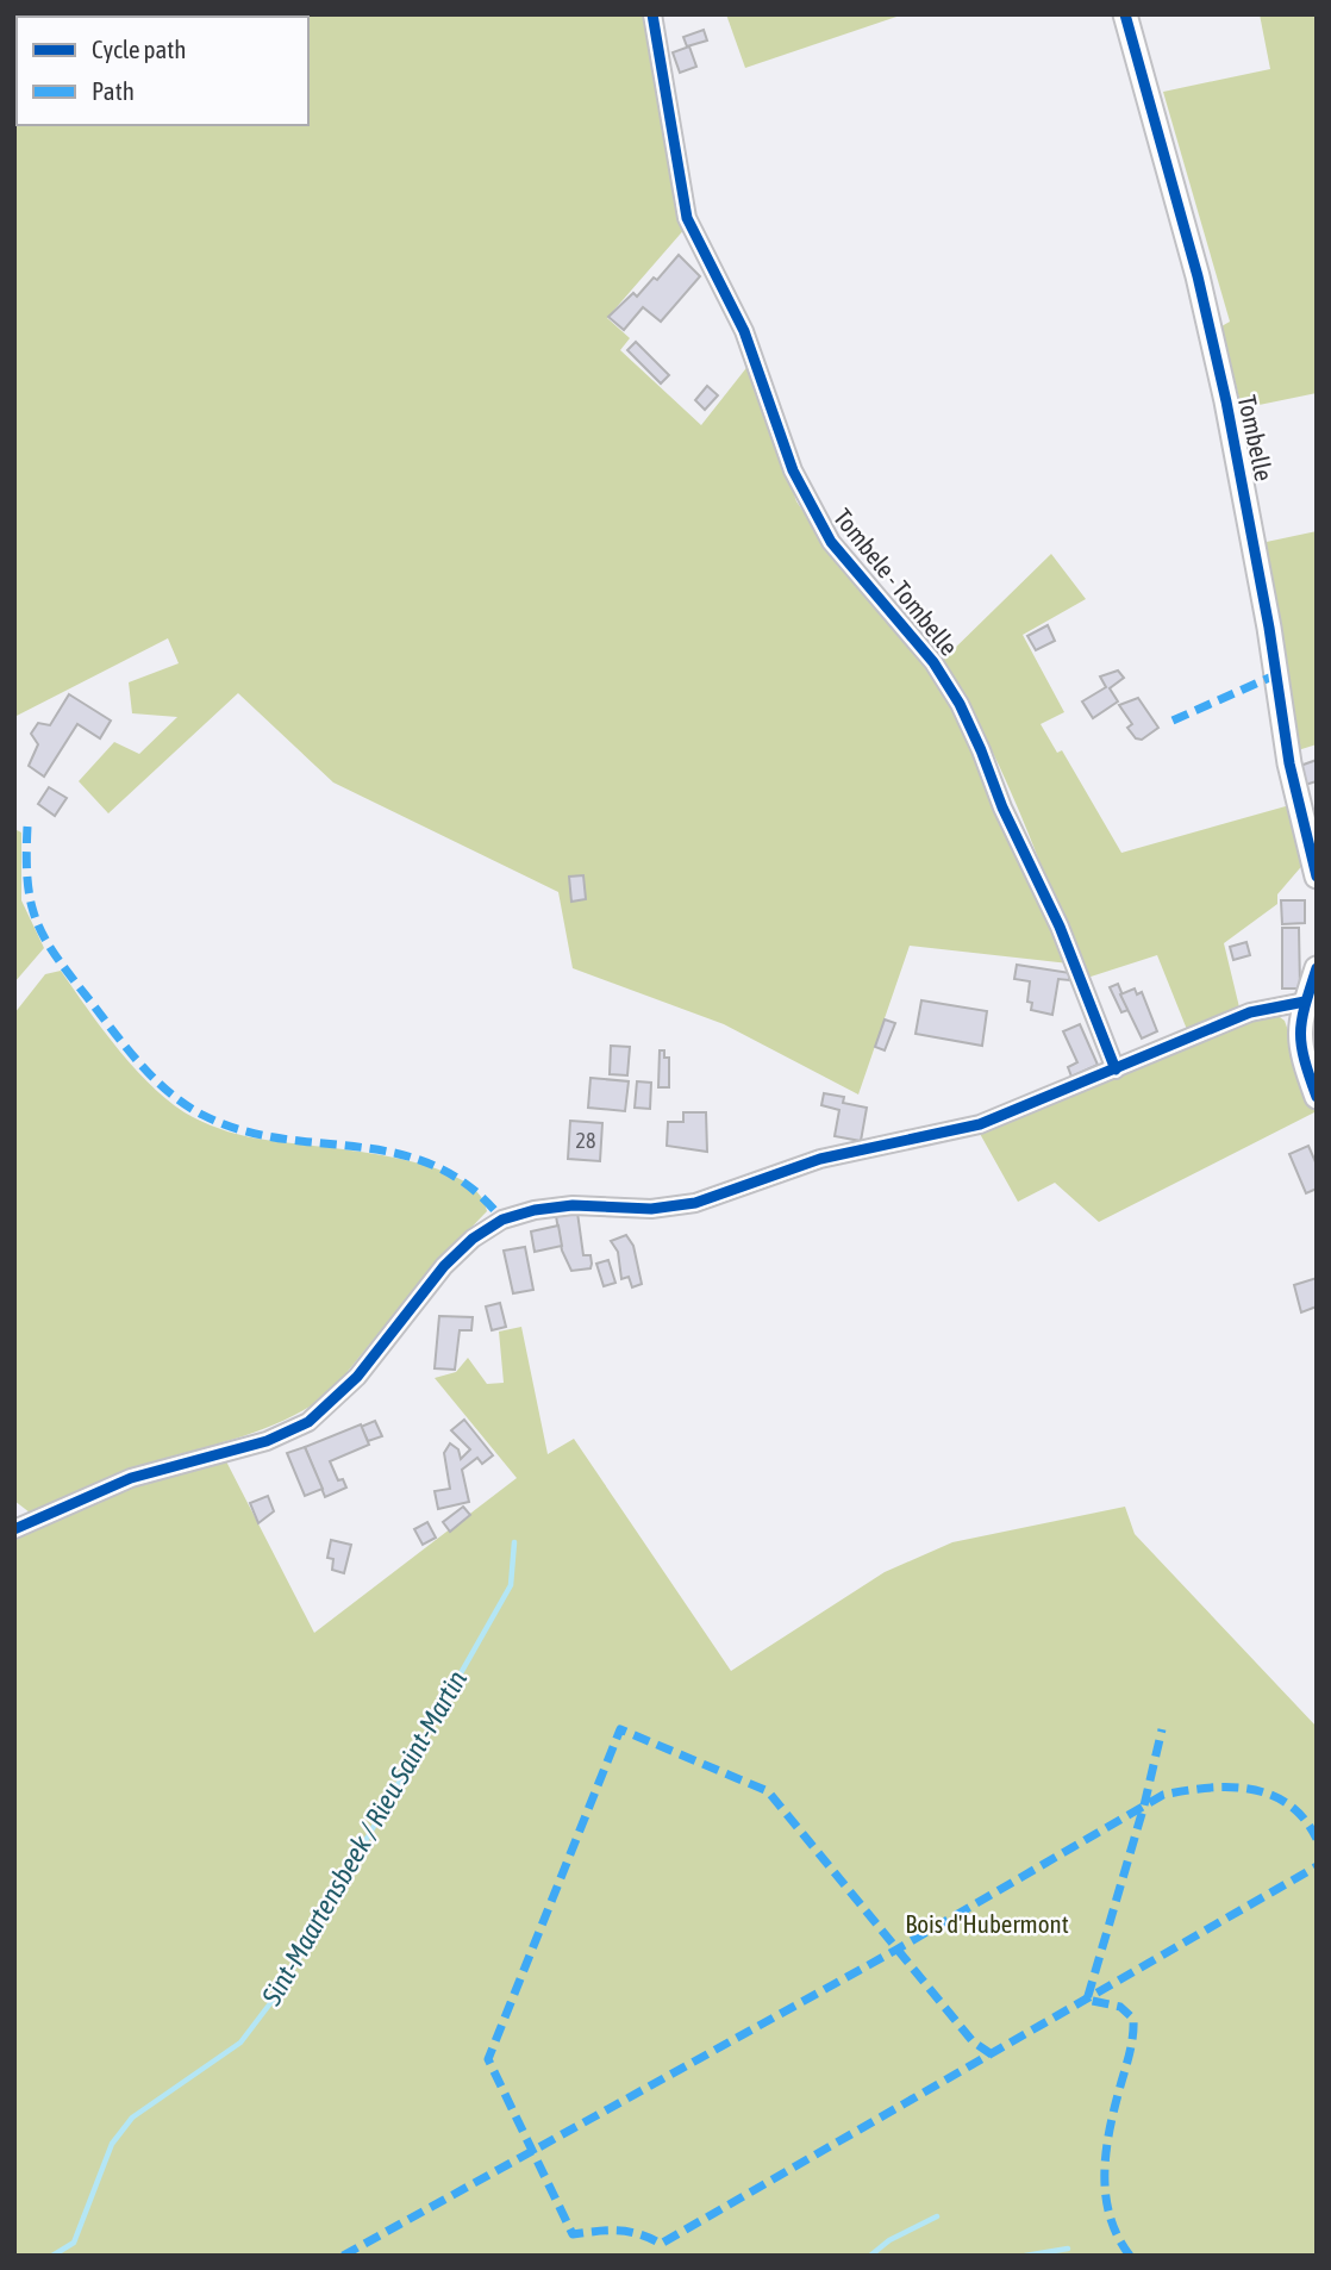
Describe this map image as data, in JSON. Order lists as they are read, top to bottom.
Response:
{
  "streets": {
    "street": ["Tombelle", "Tombele - Tombelle"]
  },
  "water": ["Sint-Maartensbeek / Rieu Saint-Martin"],
  "parks": ["Bois d'Hubermont"],
  "house_numbers": ["28"],
  "legend": ["Cycle path", "Path"]
}
